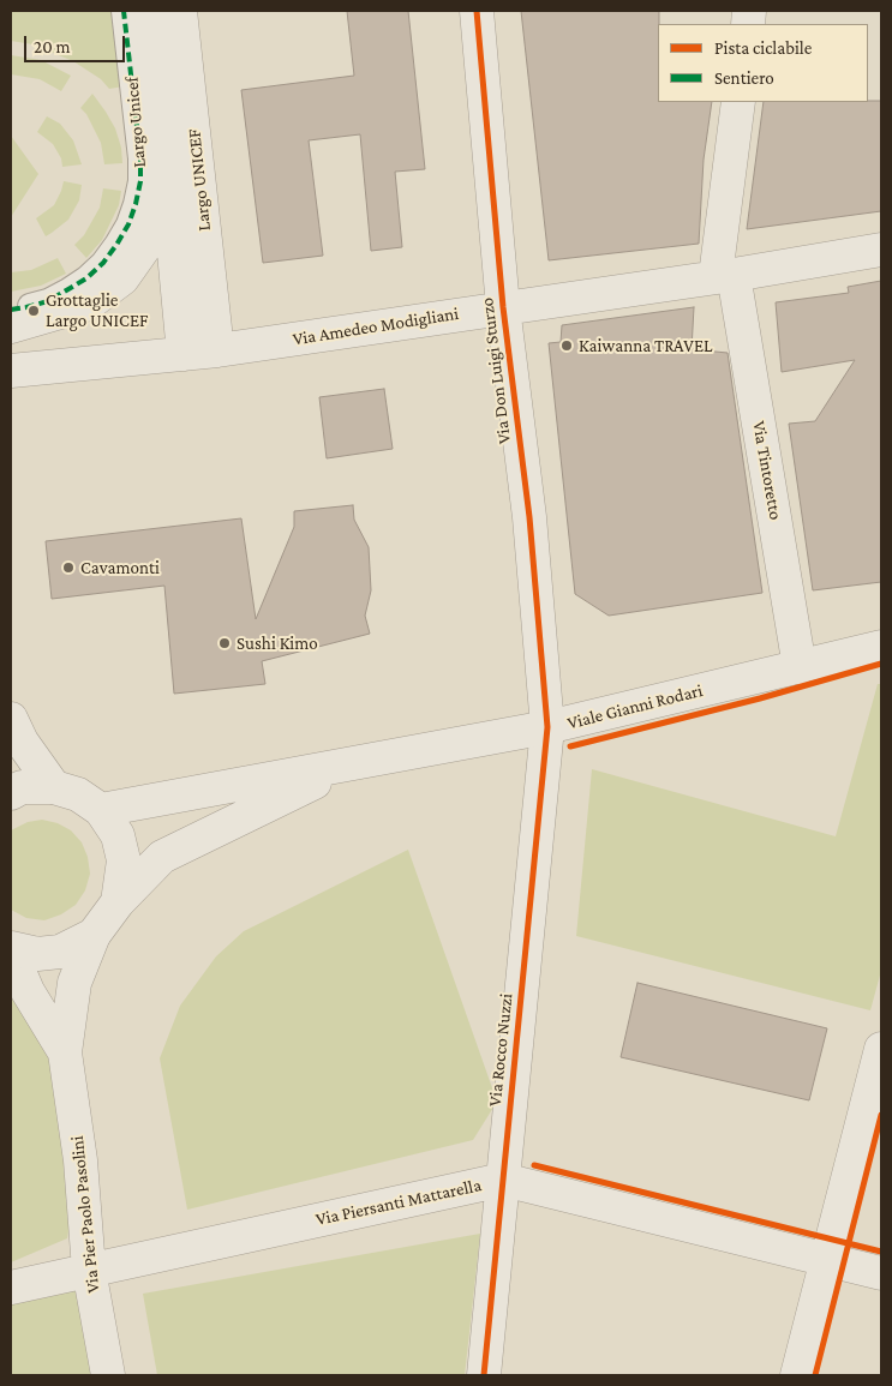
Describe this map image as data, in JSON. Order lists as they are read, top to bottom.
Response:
{
  "streets": {
    "street": [
      "Largo Unicef",
      "Largo UNICEF",
      "Via Amedeo Modigliani",
      "Via Don Luigi Sturzo",
      "Via Tintoretto",
      "Viale Gianni Rodari",
      "Via Rocco Nuzzi",
      "Via Piersanti Mattarella",
      "Via Pier Paolo Pasolini"
    ]
  },
  "crossings": [
    ["Largo UNICEF", "Via Amedeo Modigliani"],
    ["Via Amedeo Modigliani", "Via Don Luigi Sturzo"],
    ["Via Amedeo Modigliani", "Via Tintoretto"],
    ["Via Don Luigi Sturzo", "Viale Gianni Rodari"],
    ["Via Don Luigi Sturzo", "Via Rocco Nuzzi"],
    ["Via Tintoretto", "Viale Gianni Rodari"],
    ["Viale Gianni Rodari", "Via Rocco Nuzzi"],
    ["Viale Gianni Rodari", "Via Pier Paolo Pasolini"],
    ["Via Rocco Nuzzi", "Via Piersanti Mattarella"],
    ["Via Piersanti Mattarella", "Via Pier Paolo Pasolini"]
  ],
  "places": [
    "Grottaglie Largo UNICEF",
    "Kaiwanna TRAVEL",
    "Cavamonti",
    "Sushi Kimo"
  ],
  "legend": ["Pista ciclabile", "Sentiero"],
  "scale_bar": "20 m"
}
